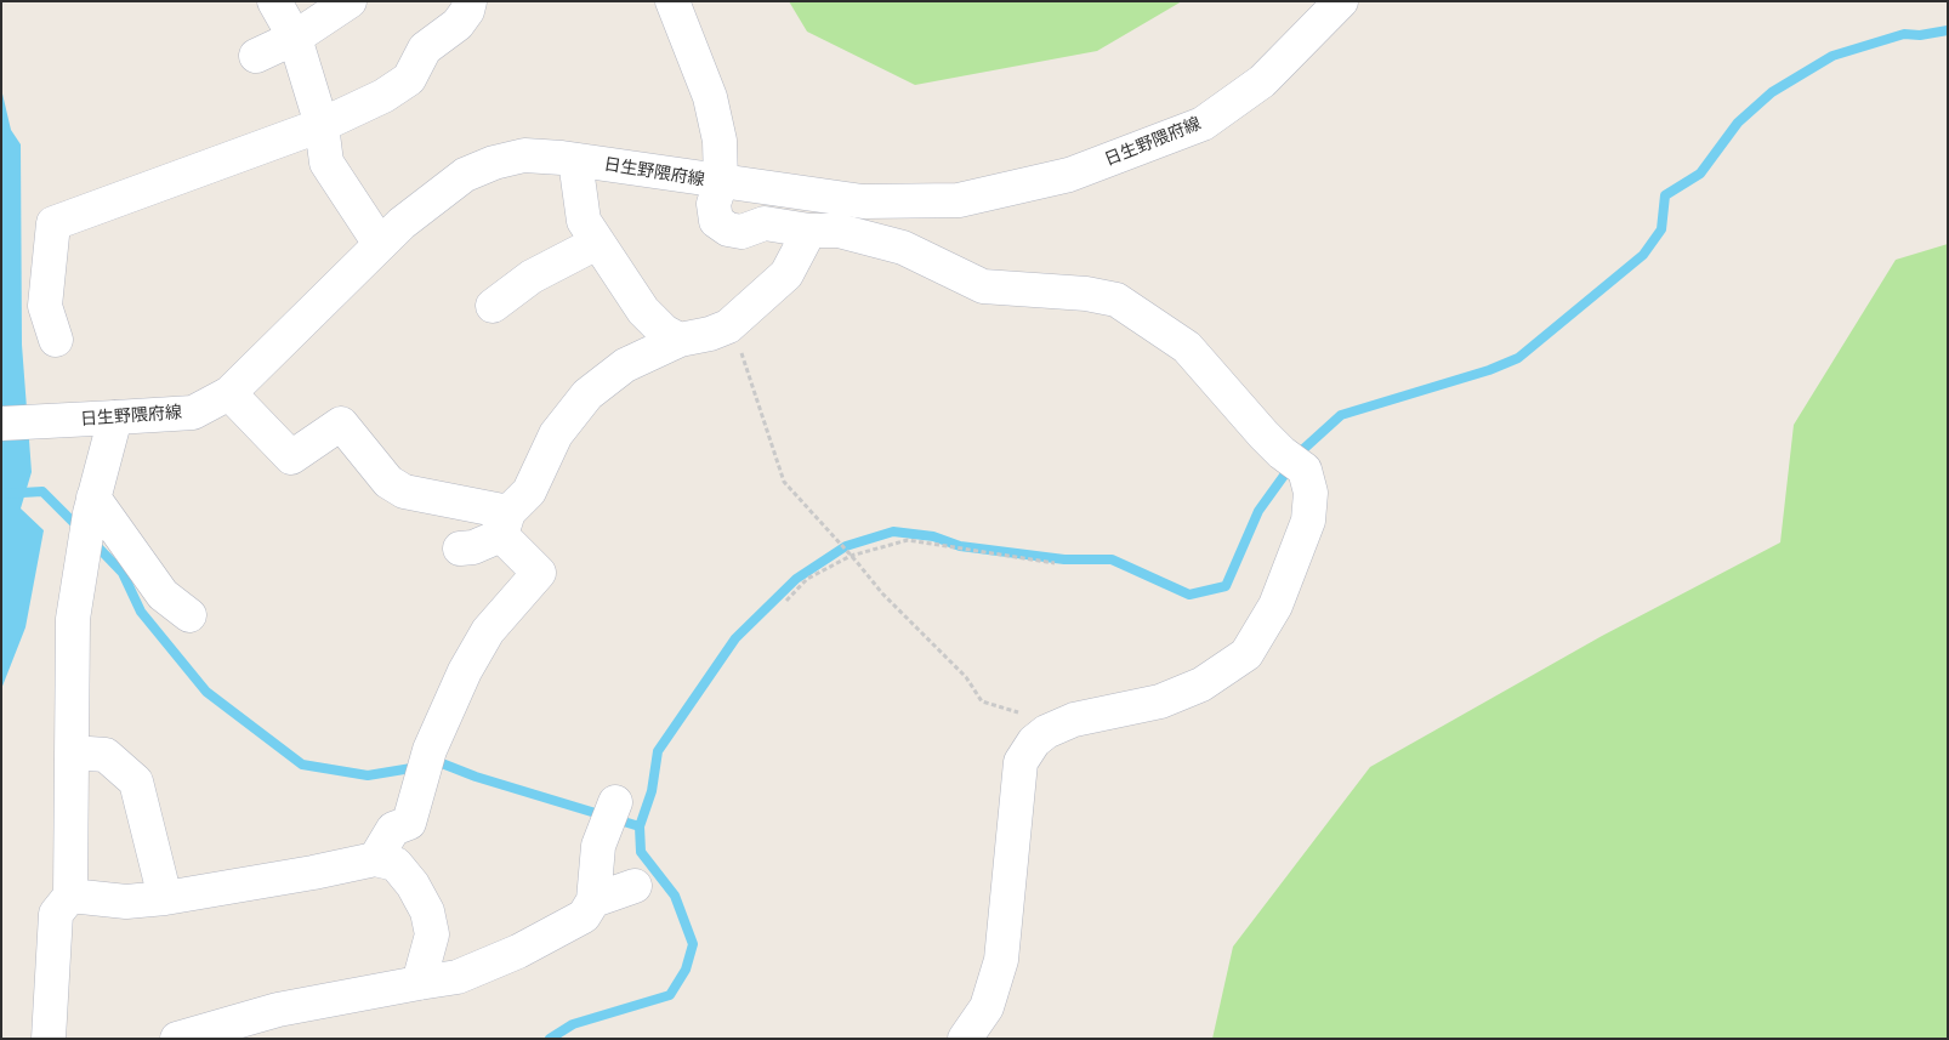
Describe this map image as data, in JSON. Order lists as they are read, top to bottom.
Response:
{
  "streets": {
    "street": ["日生野隈府線"]
  }
}
